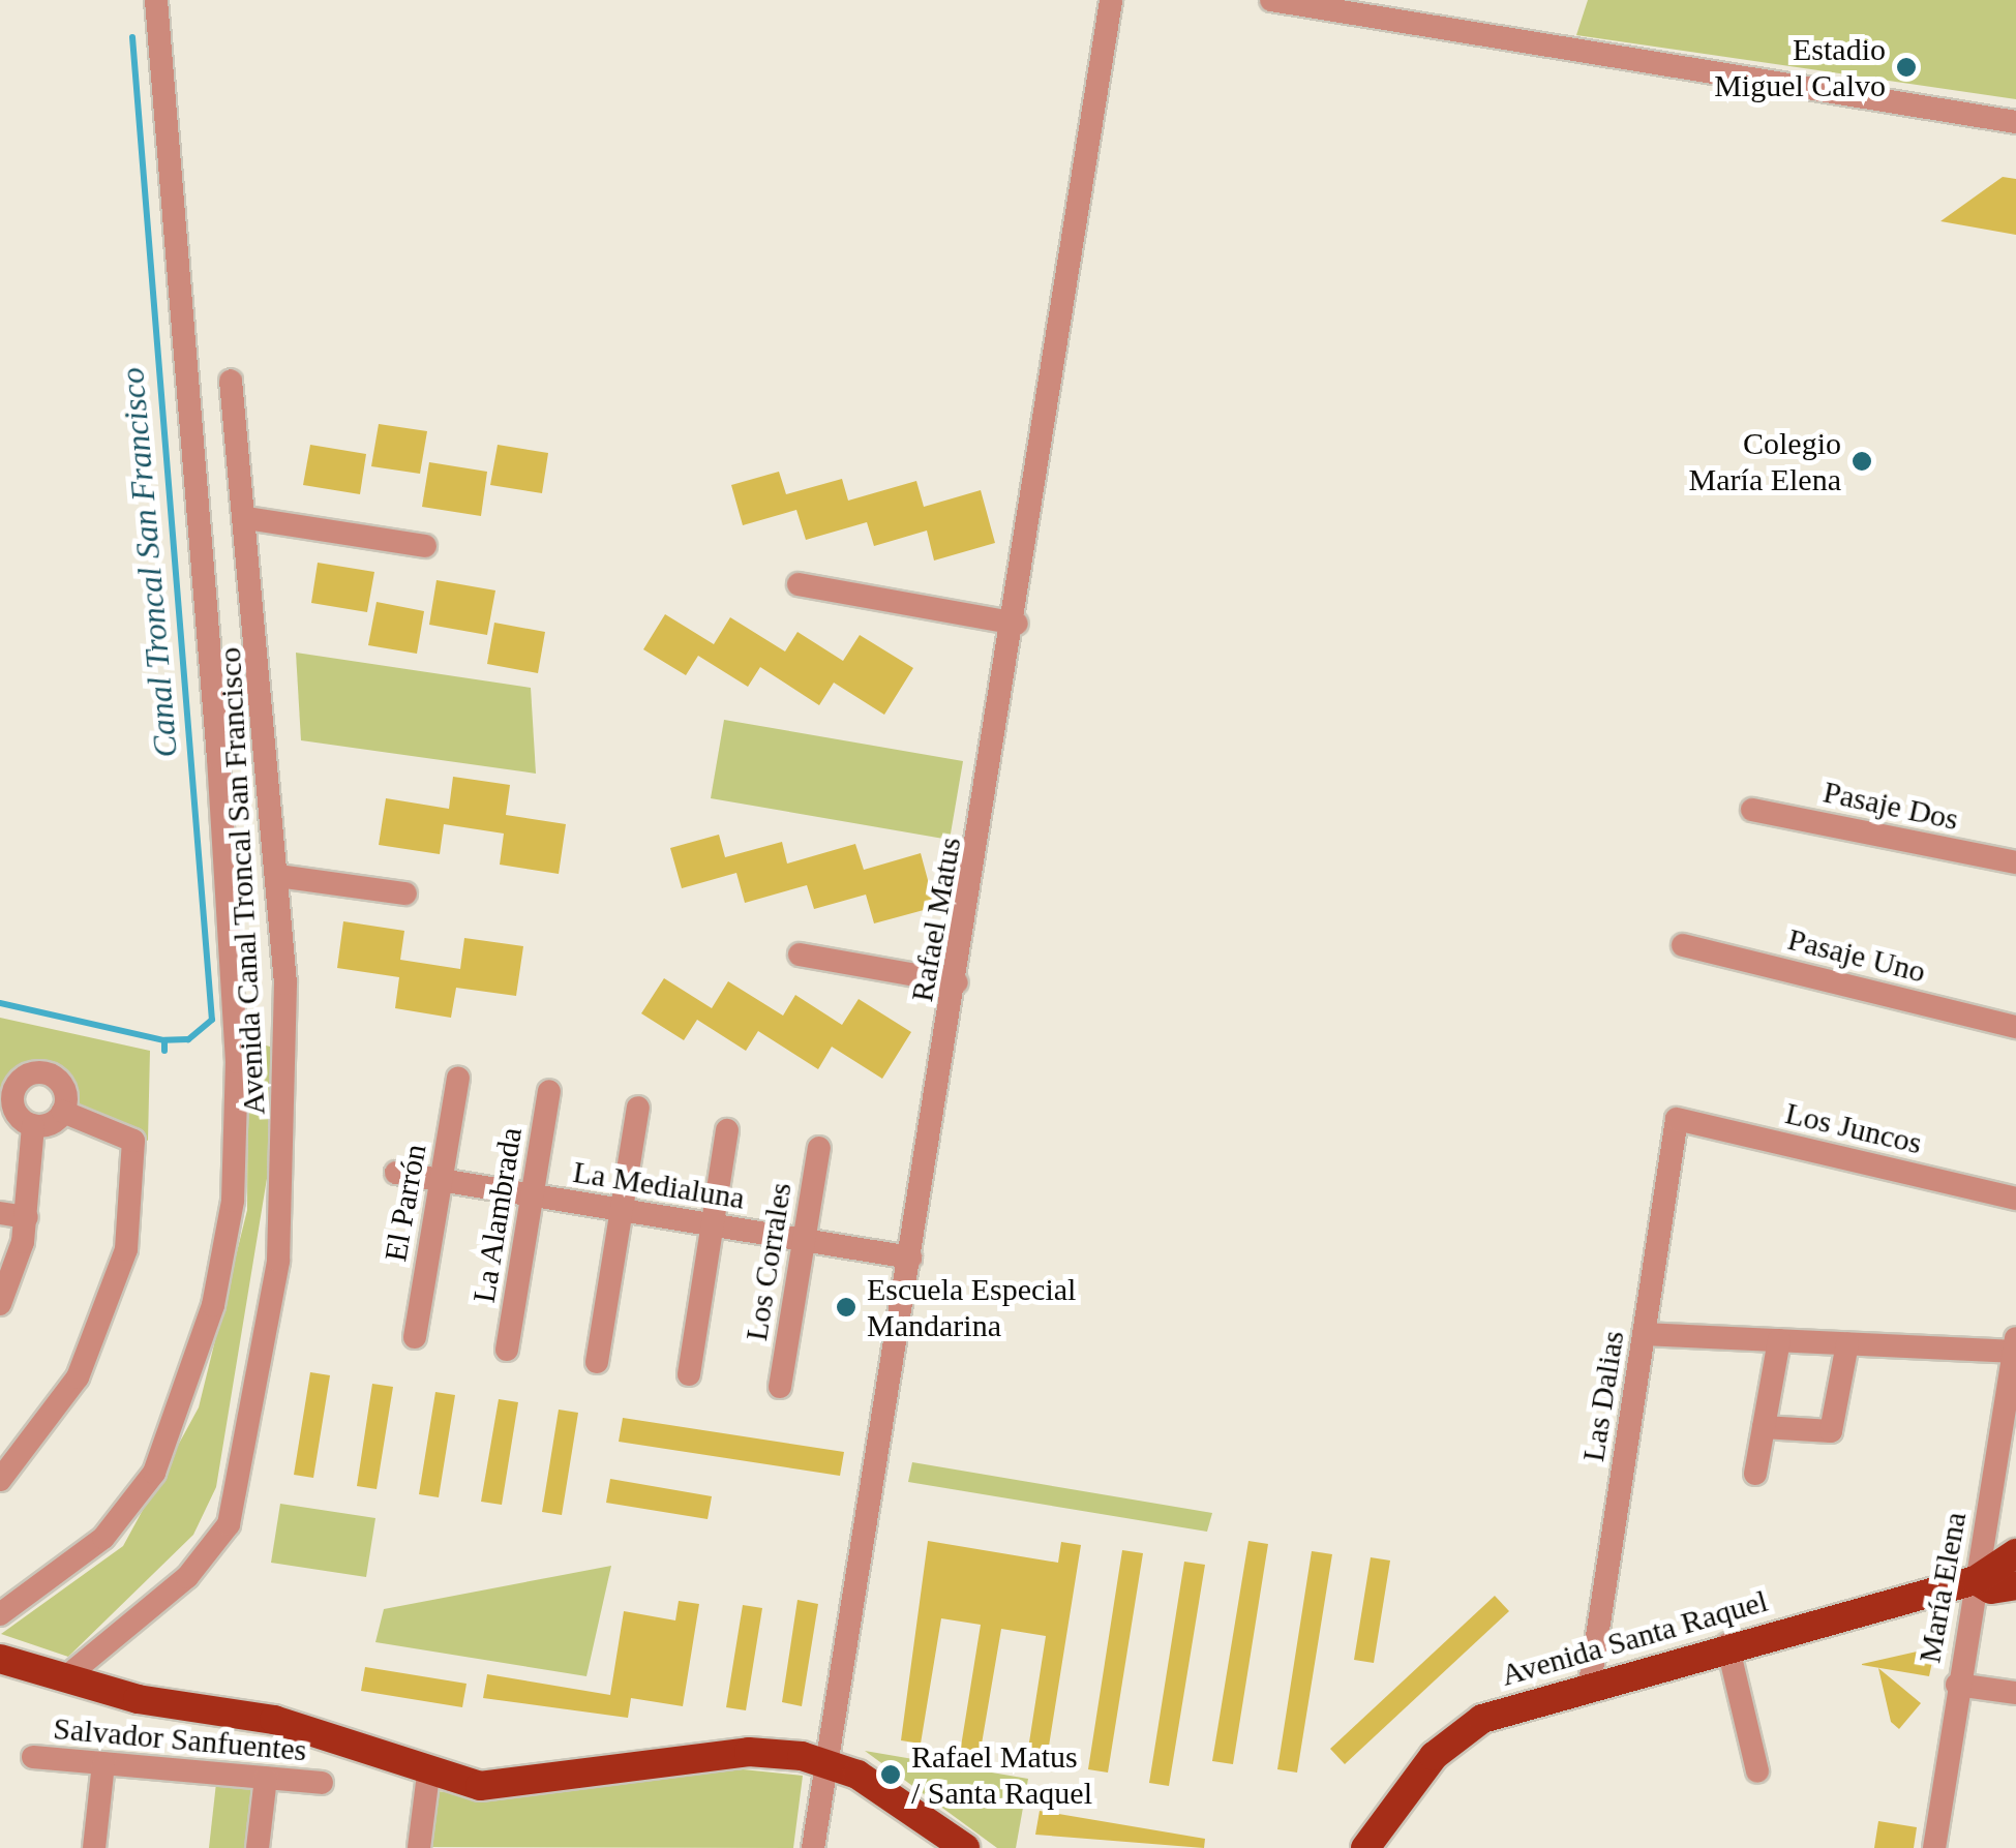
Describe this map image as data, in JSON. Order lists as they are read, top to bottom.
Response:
{
  "streets": {
    "main road": ["Avenida Santa Raquel"],
    "street": [
      "Pasaje Dos",
      "Avenida Canal Troncal San Francisco",
      "Rafael Matus",
      "Pasaje Uno",
      "Los Juncos",
      "La Medialuna",
      "El Parrón",
      "La Alambrada",
      "Los Corrales",
      "Las Dalias",
      "María Elena",
      "Salvador Sanfuentes"
    ]
  },
  "crossings": [
    ["Rafael Matus", "La Medialuna"],
    ["Los Juncos", "Las Dalias"],
    ["La Medialuna", "El Parrón"],
    ["La Medialuna", "La Alambrada"],
    ["La Medialuna", "Los Corrales"],
    ["Las Dalias", "Avenida Santa Raquel"],
    ["María Elena", "Avenida Santa Raquel"]
  ],
  "water": ["Canal Troncal San Francisco"],
  "places": [
    "Estadio Miguel Calvo",
    "Colegio María Elena",
    "Escuela Especial Mandarina",
    "Rafael Matus / Santa Raquel"
  ]
}
